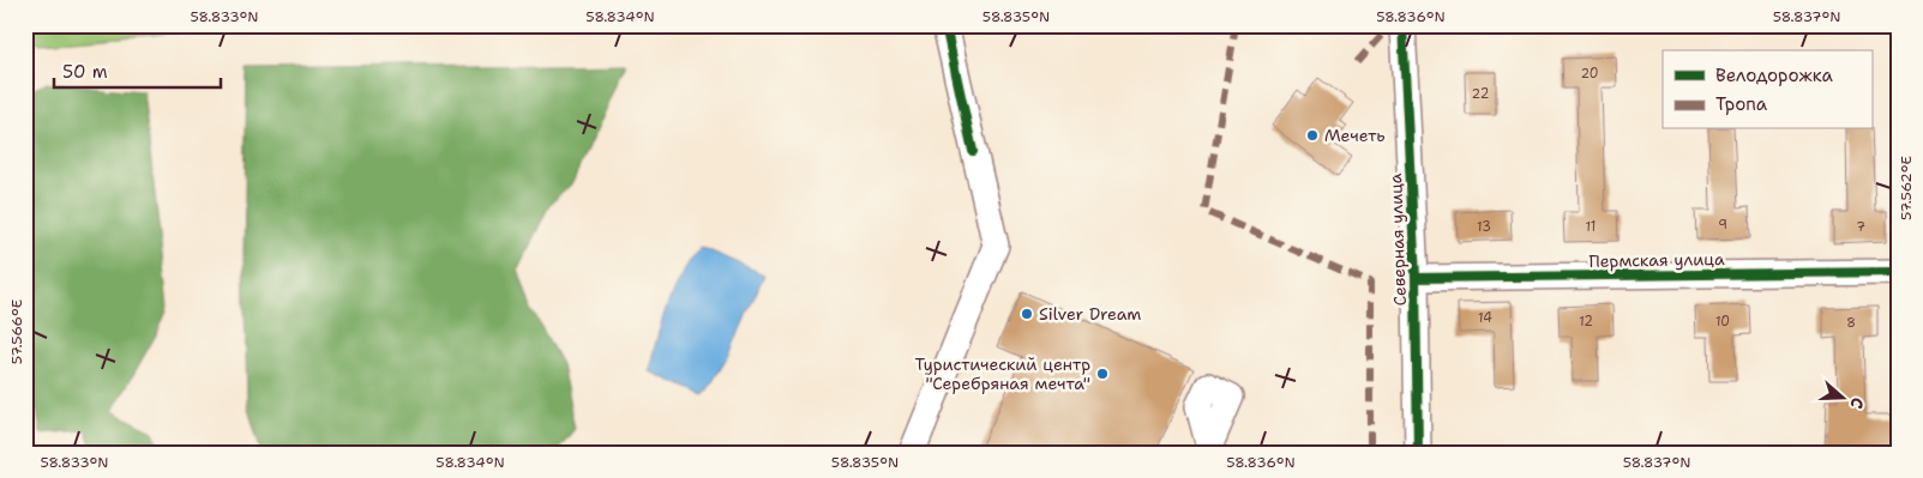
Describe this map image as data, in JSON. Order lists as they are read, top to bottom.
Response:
{
  "streets": {
    "street": ["Северная улица", "Пермская улица"]
  },
  "crossings": [
    ["Северная улица", "Пермская улица"]
  ],
  "places": ["Мечеть", "Silver Dream", "Туристический центр \"Серебряная мечта\""],
  "house_numbers": [
    "20",
    "22",
    "9",
    "13",
    "11",
    "7",
    "14",
    "12",
    "10",
    "8"
  ],
  "legend": ["Велодорожка", "Тропа"],
  "scale_bar": "50 m",
  "north": "right",
  "coordinates": [
    "58.833°N",
    "58.834°N",
    "58.835°N",
    "58.836°N",
    "58.837°N",
    "57.562°E",
    "57.566°E"
  ]
}
